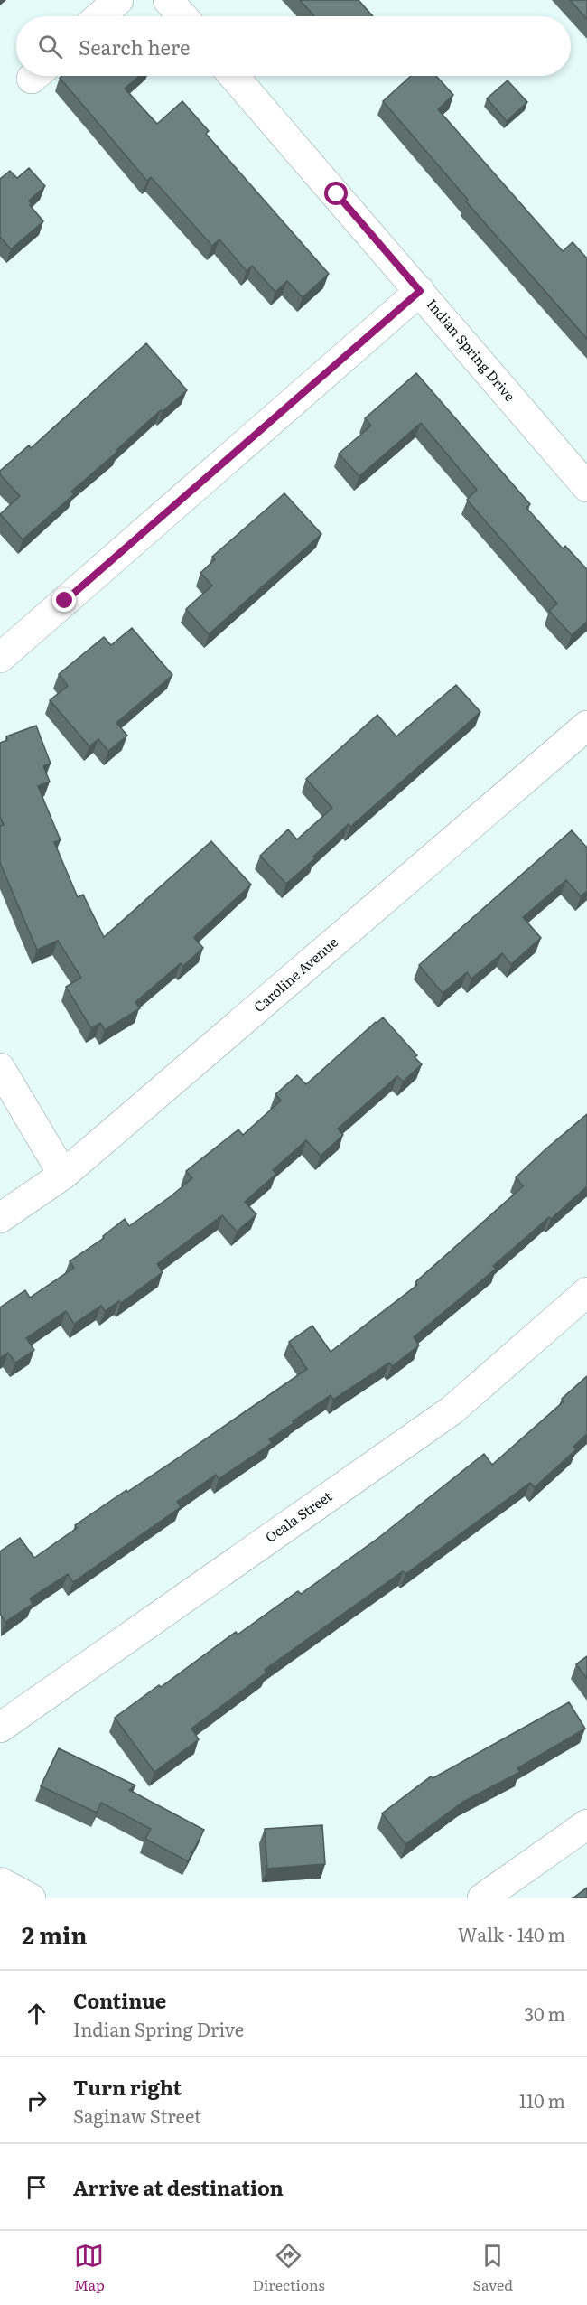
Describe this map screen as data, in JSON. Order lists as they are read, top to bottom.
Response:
{
  "streets": {
    "street": ["Indian Spring Drive", "Caroline Avenue", "Ocala Street"]
  },
  "page": {
    "search": "Search here",
    "heading": ["2 min", "Walk · 140 m"],
    "list": [
      ["Continue", "Indian Spring Drive", "30 m"],
      ["Turn right", "Saginaw Street", "110 m"],
      "Arrive at destination"
    ],
    "nav": ["Map", "Directions", "Saved"]
  }
}
